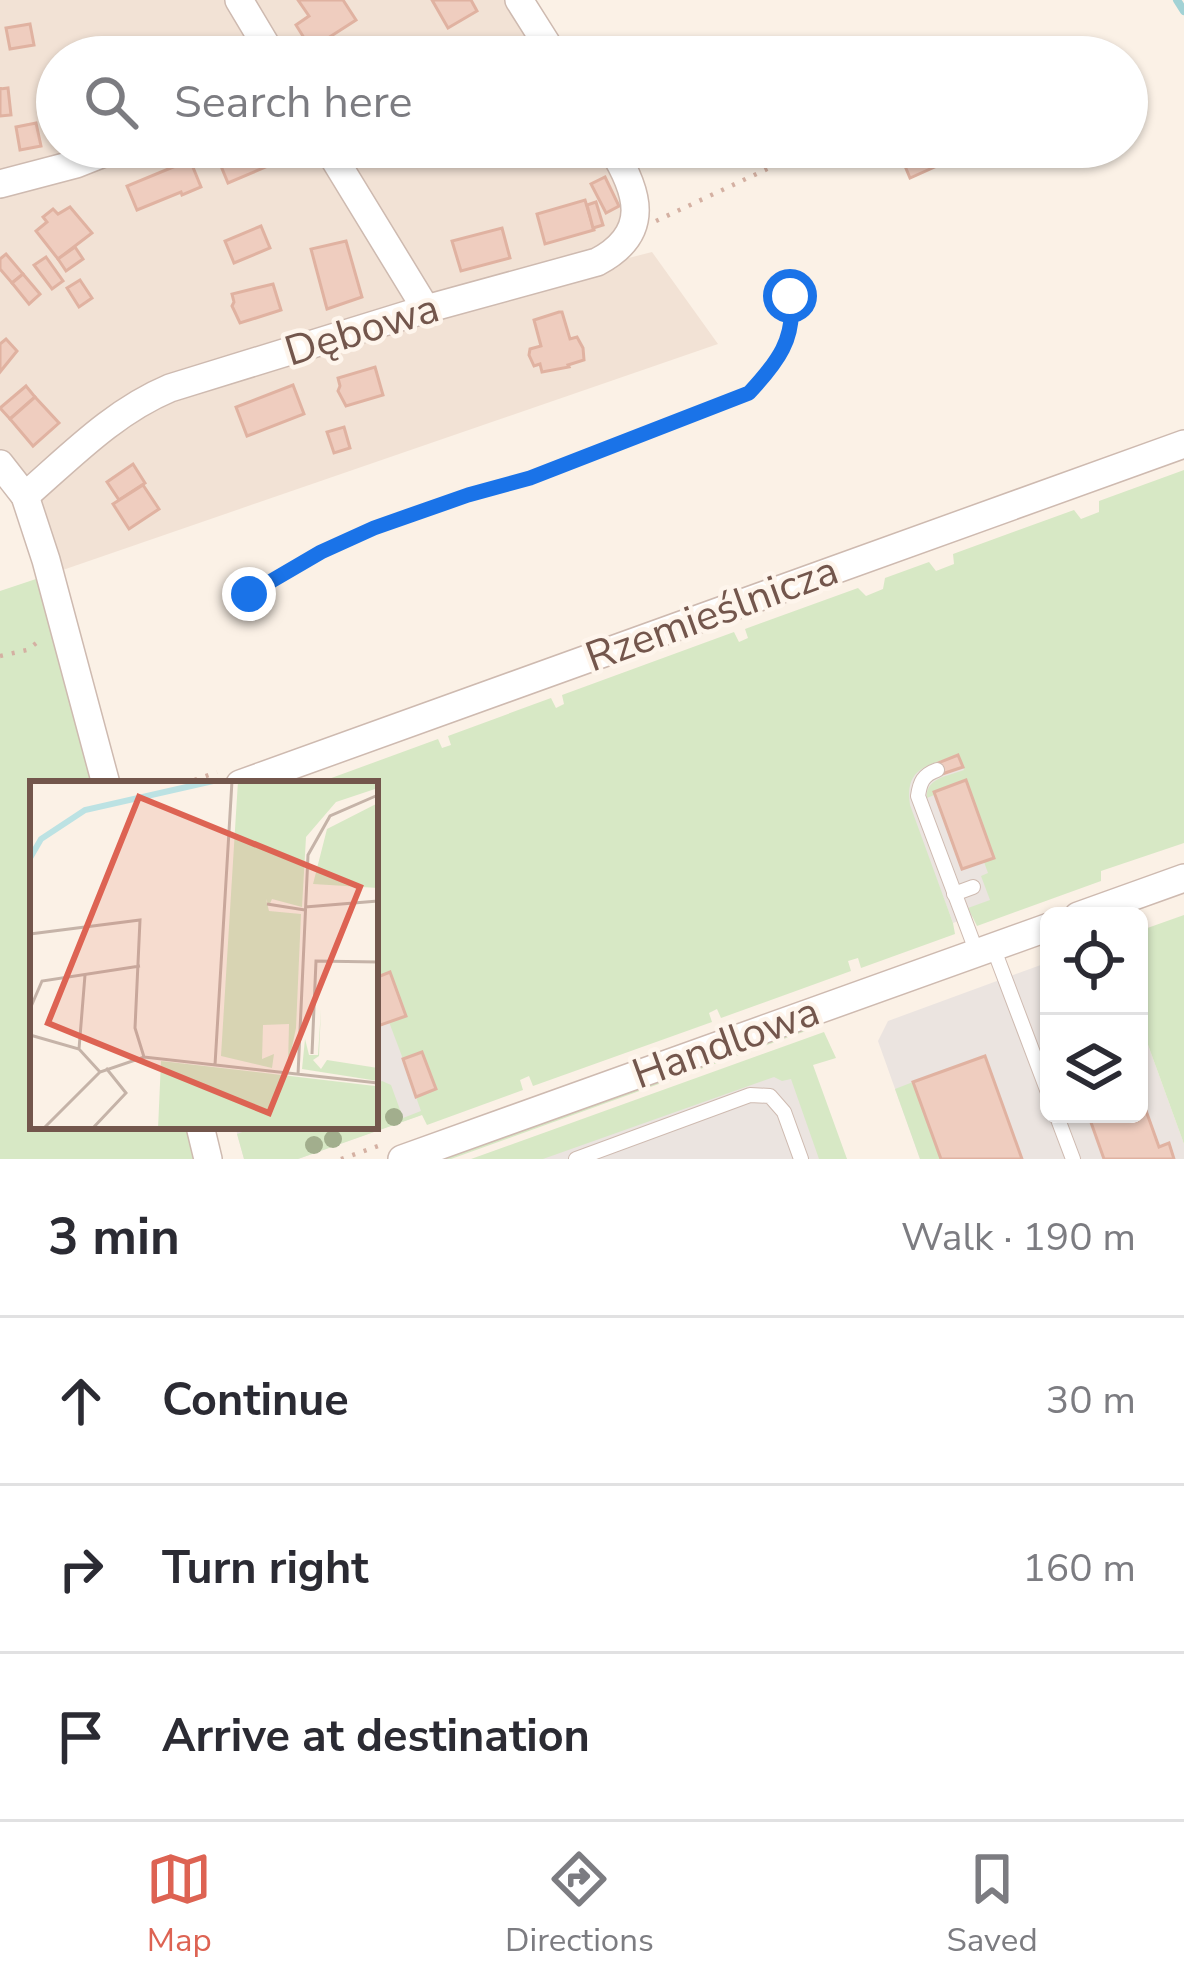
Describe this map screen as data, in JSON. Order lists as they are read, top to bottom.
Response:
{
  "streets": {
    "street": ["Dębowa", "Rzemieślnicza", "Handlowa"]
  },
  "page": {
    "search": "Search here",
    "heading": ["3 min", "Walk · 190 m"],
    "list": [
      ["Continue", "30 m"],
      ["Turn right", "160 m"],
      "Arrive at destination"
    ],
    "nav": ["Map", "Directions", "Saved"]
  }
}
